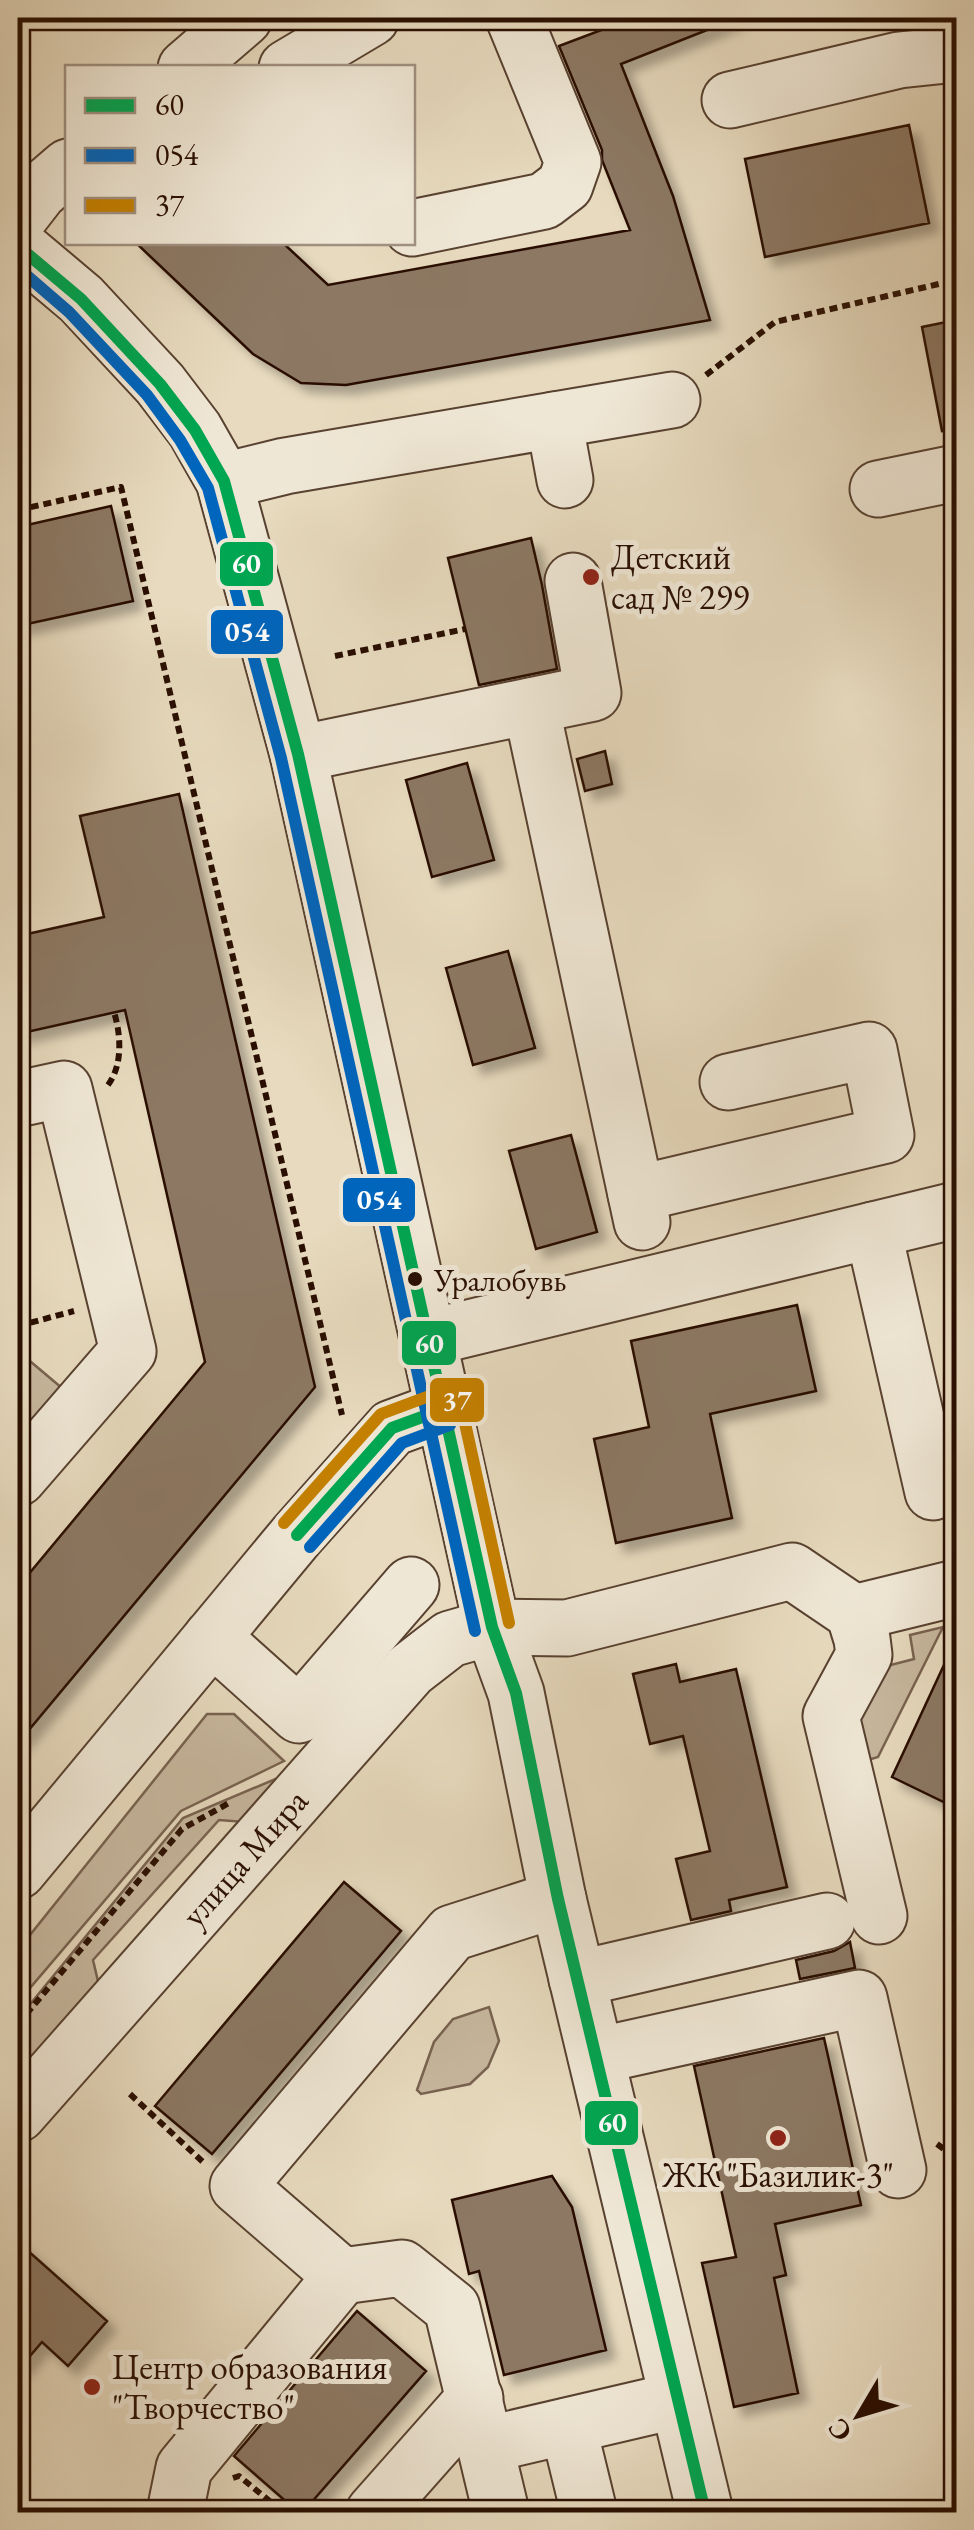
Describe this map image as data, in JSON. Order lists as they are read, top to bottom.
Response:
{
  "streets": {
    "street": ["улица Мира"]
  },
  "places": [
    "Детский сад № 299",
    "Уралобувь",
    "ЖК \"Базилик-3\"",
    "Центр образования \"Творчество\""
  ],
  "lines": ["transit line 60", "transit line 054", "transit line 37"],
  "legend": ["60", "054", "37"],
  "north": "bottom left"
}
